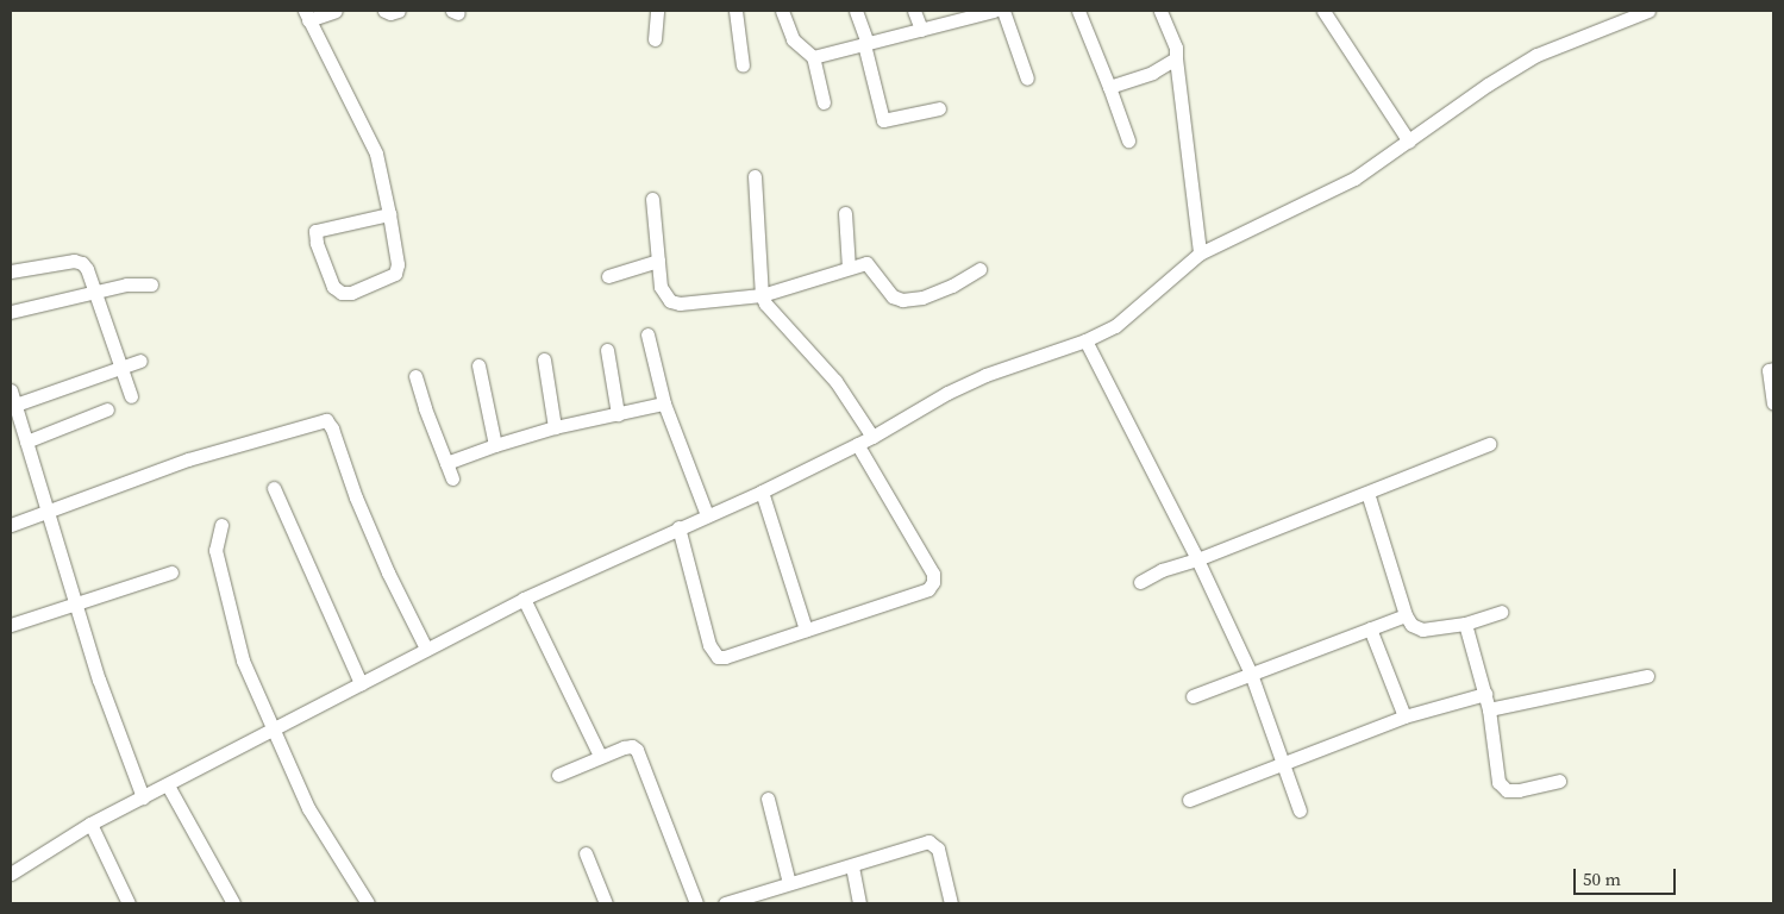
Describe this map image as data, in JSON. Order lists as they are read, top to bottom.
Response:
{
  "scale_bar": "50 m"
}
